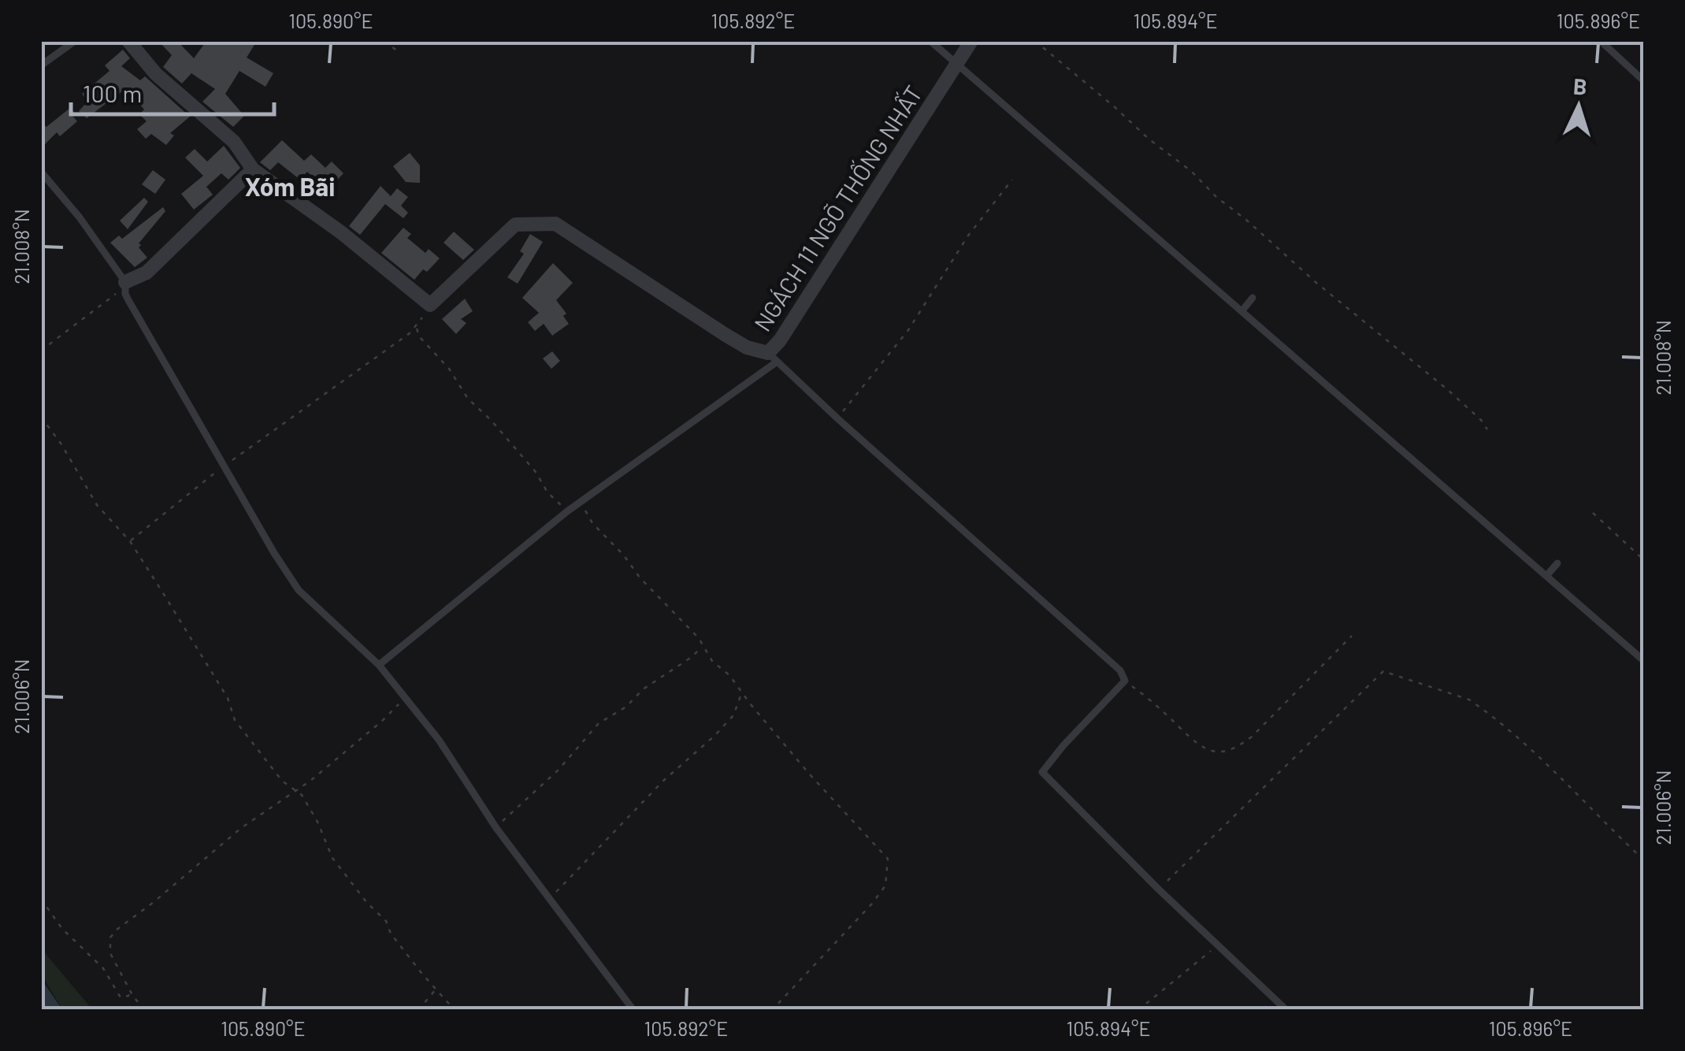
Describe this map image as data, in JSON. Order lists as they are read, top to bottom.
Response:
{
  "streets": {
    "street": ["NGÁCH 11 NGÕ THỐNG NHẤT"]
  },
  "districts": ["Xóm Bãi"],
  "scale_bar": "100 m",
  "north": "top",
  "coordinates": [
    "105.890°E",
    "105.892°E",
    "105.894°E",
    "105.896°E",
    "21.008°N",
    "21.006°N"
  ]
}
